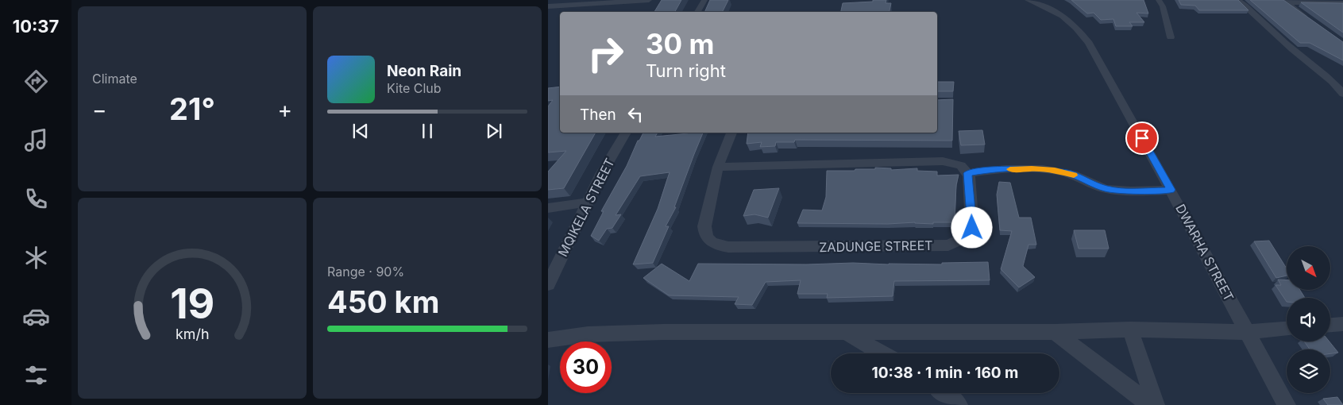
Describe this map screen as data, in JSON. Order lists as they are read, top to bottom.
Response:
{
  "streets": {
    "street": ["MQIKELA STREET", "ZADUNGE STREET", "DWARHA STREET"]
  },
  "north": "bottom right",
  "page": {
    "tabs": "10:37",
    "tile": [
      "Climate",
      ["Range · 90%", "450 km"]
    ],
    "turn": ["30 m", "Turn right"],
    "song": ["Neon Rain", "Kite Club"],
    "heat": ["−", "21°", "+"],
    "then": "Then",
    "limit": "30",
    "trip": "10:38 · 1 min · 160 m",
    "gauge": ["19", "km/h"]
  }
}
